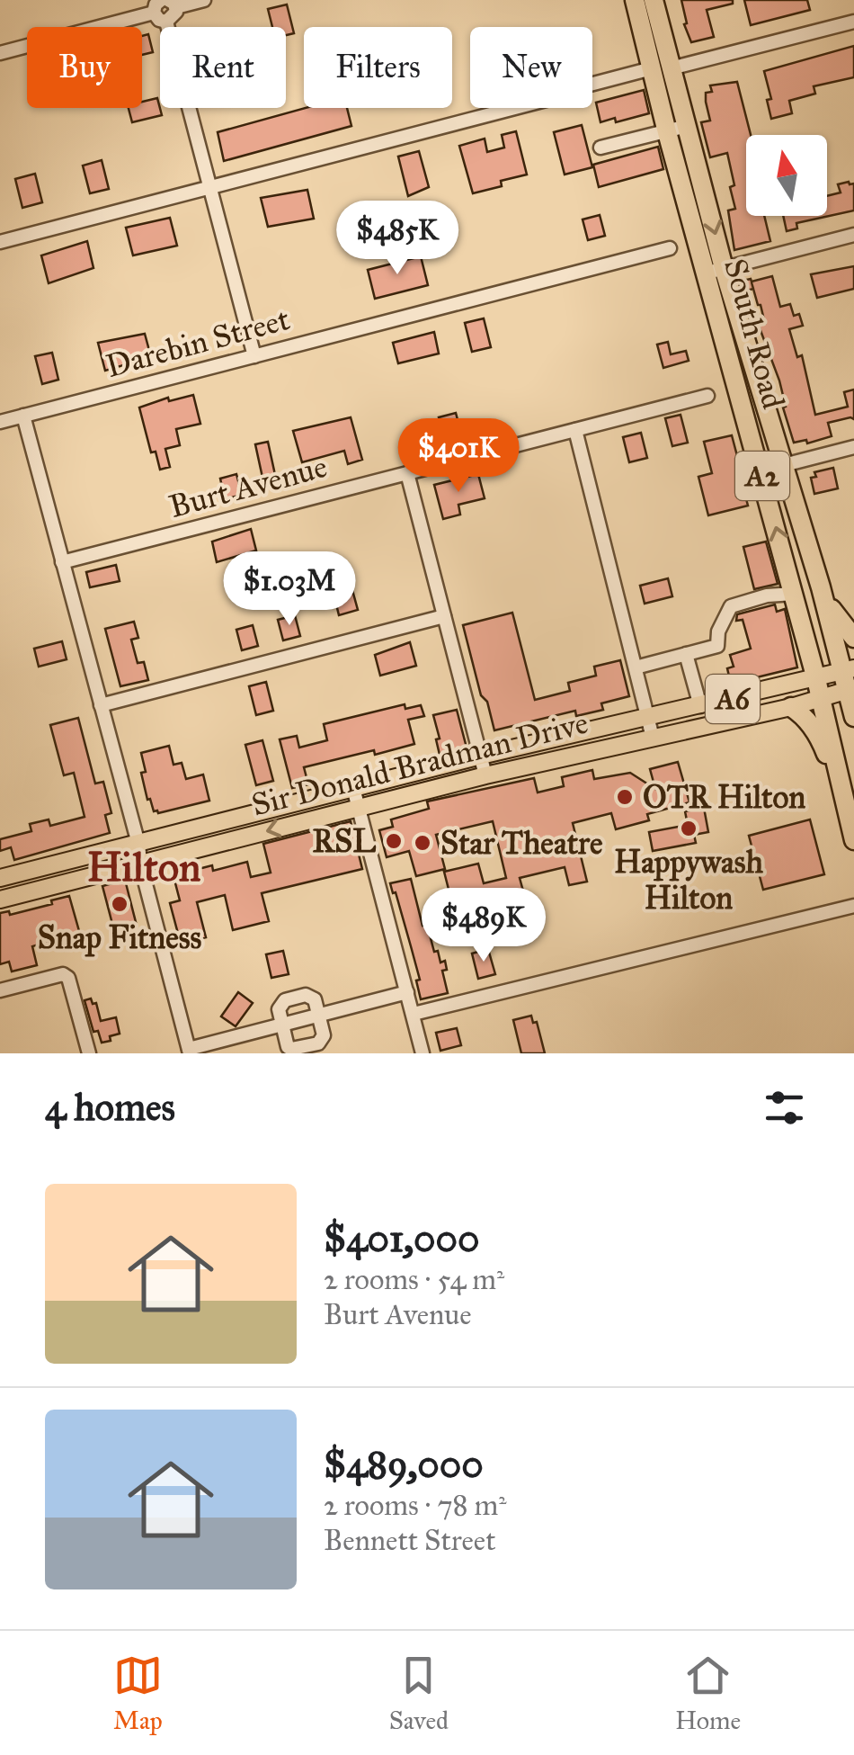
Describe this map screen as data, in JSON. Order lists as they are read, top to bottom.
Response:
{
  "streets": {
    "highway": ["South Road", "A2"],
    "main road": ["A6", "Sir Donald Bradman Drive"],
    "street": ["Darebin Street", "Burt Avenue"]
  },
  "crossings": [
    ["South Road", "Sir Donald Bradman Drive"]
  ],
  "districts": ["Hilton"],
  "places": [
    "OTR Hilton",
    "Happywash Hilton",
    "RSL",
    "Star Theatre",
    "Snap Fitness"
  ],
  "north": "top",
  "page": {
    "chip": [
      "Buy",
      "Rent",
      "Filters",
      "New"
    ],
    "price": [
      "$485K",
      "$401K",
      "$1.03M",
      "$489K"
    ],
    "heading": "4 homes",
    "list": [
      {
        "name": "$401,000",
        "note": "2 rooms · 54 m² · Burt Avenue"
      },
      {
        "name": "$489,000",
        "note": "2 rooms · 78 m² · Bennett Street"
      }
    ],
    "tabs": ["Map", "Saved", "Home"]
  }
}
